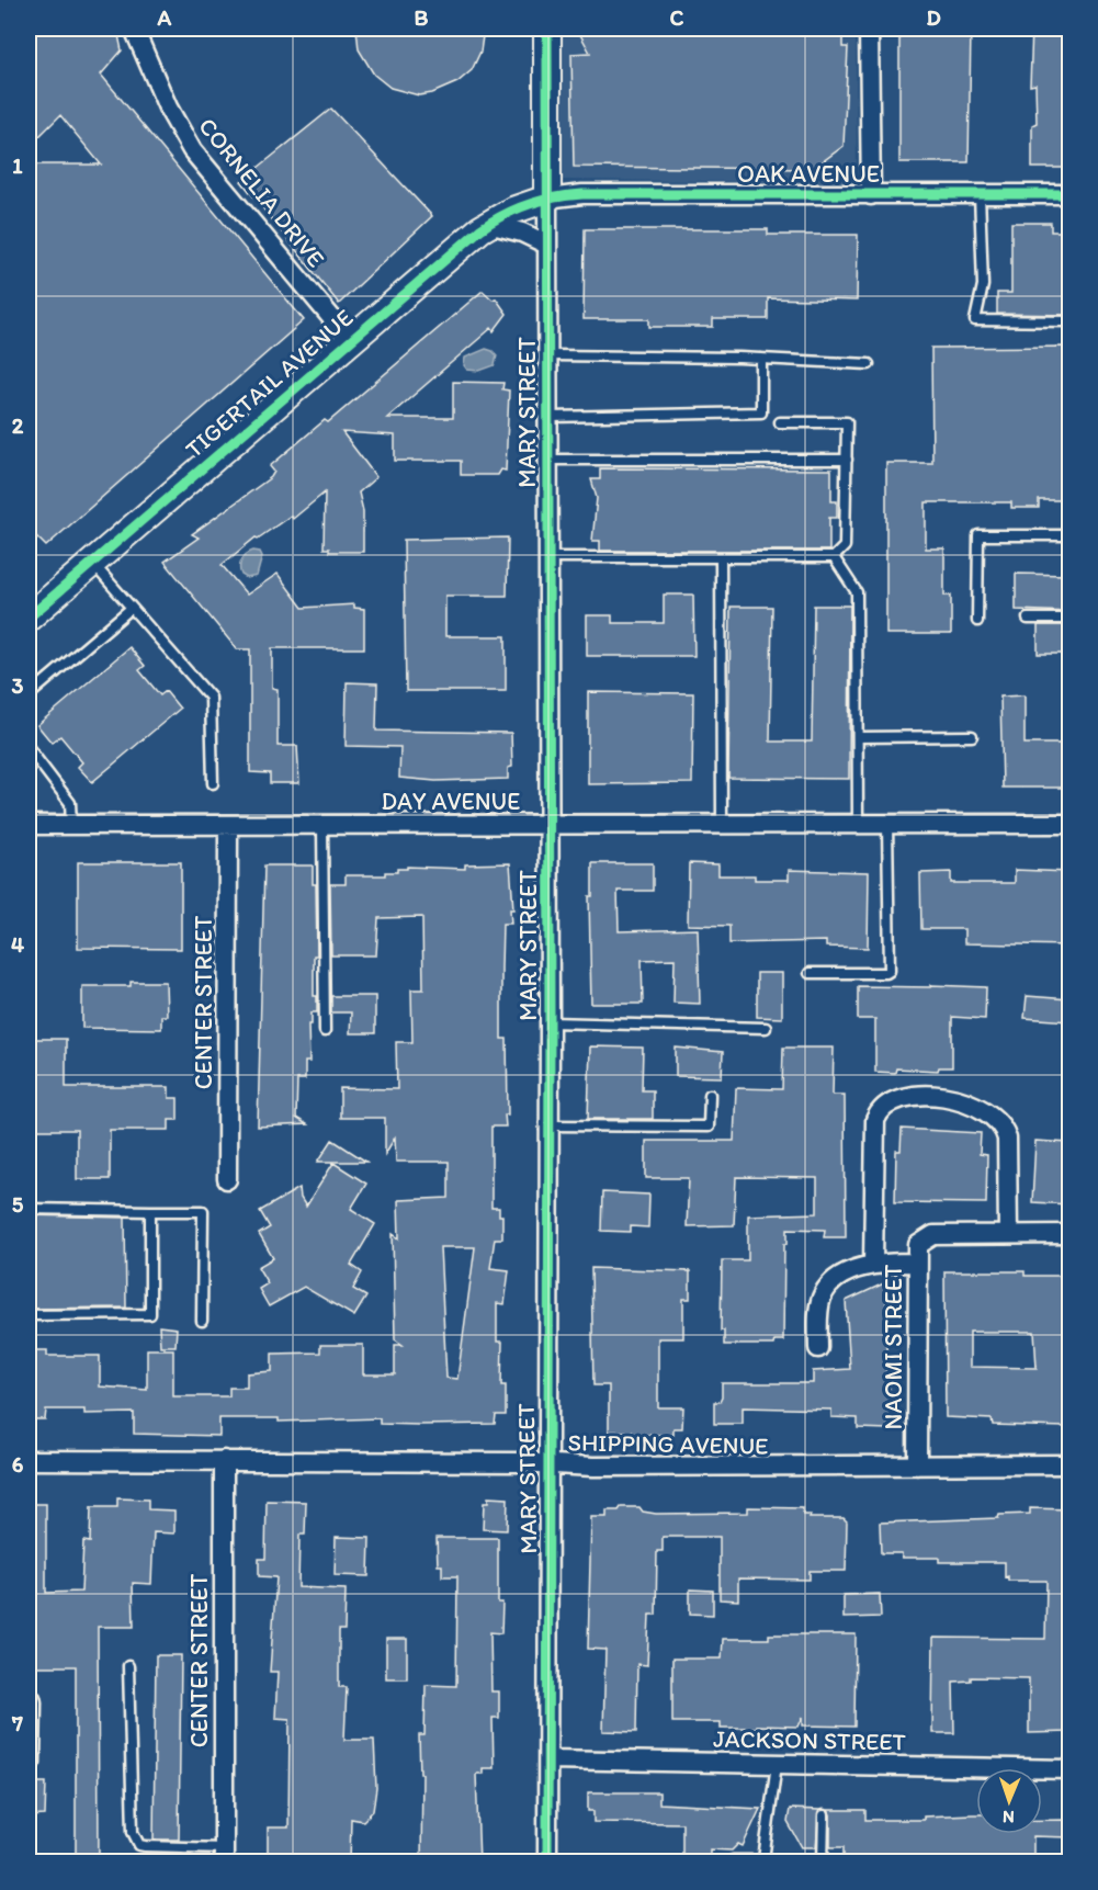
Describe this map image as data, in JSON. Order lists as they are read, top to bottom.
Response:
{
  "streets": {
    "street": [
      "OAK AVENUE",
      "CORNELIA DRIVE",
      "TIGERTAIL AVENUE",
      "MARY STREET",
      "DAY AVENUE",
      "CENTER STREET",
      "NAOMI STREET",
      "SHIPPING AVENUE",
      "JACKSON STREET"
    ]
  },
  "crossings": [
    ["OAK AVENUE", "TIGERTAIL AVENUE"],
    ["OAK AVENUE", "MARY STREET"],
    ["CORNELIA DRIVE", "TIGERTAIL AVENUE"],
    ["TIGERTAIL AVENUE", "MARY STREET"],
    ["MARY STREET", "DAY AVENUE"],
    ["MARY STREET", "SHIPPING AVENUE"],
    ["MARY STREET", "JACKSON STREET"],
    ["DAY AVENUE", "CENTER STREET"],
    ["CENTER STREET", "SHIPPING AVENUE"],
    ["NAOMI STREET", "SHIPPING AVENUE"]
  ],
  "north": "bottom",
  "grid": {
    "columns": [
      "A",
      "B",
      "C",
      "D"
    ],
    "rows": [
      "1",
      "2",
      "3",
      "4",
      "5",
      "6",
      "7"
    ]
  }
}
